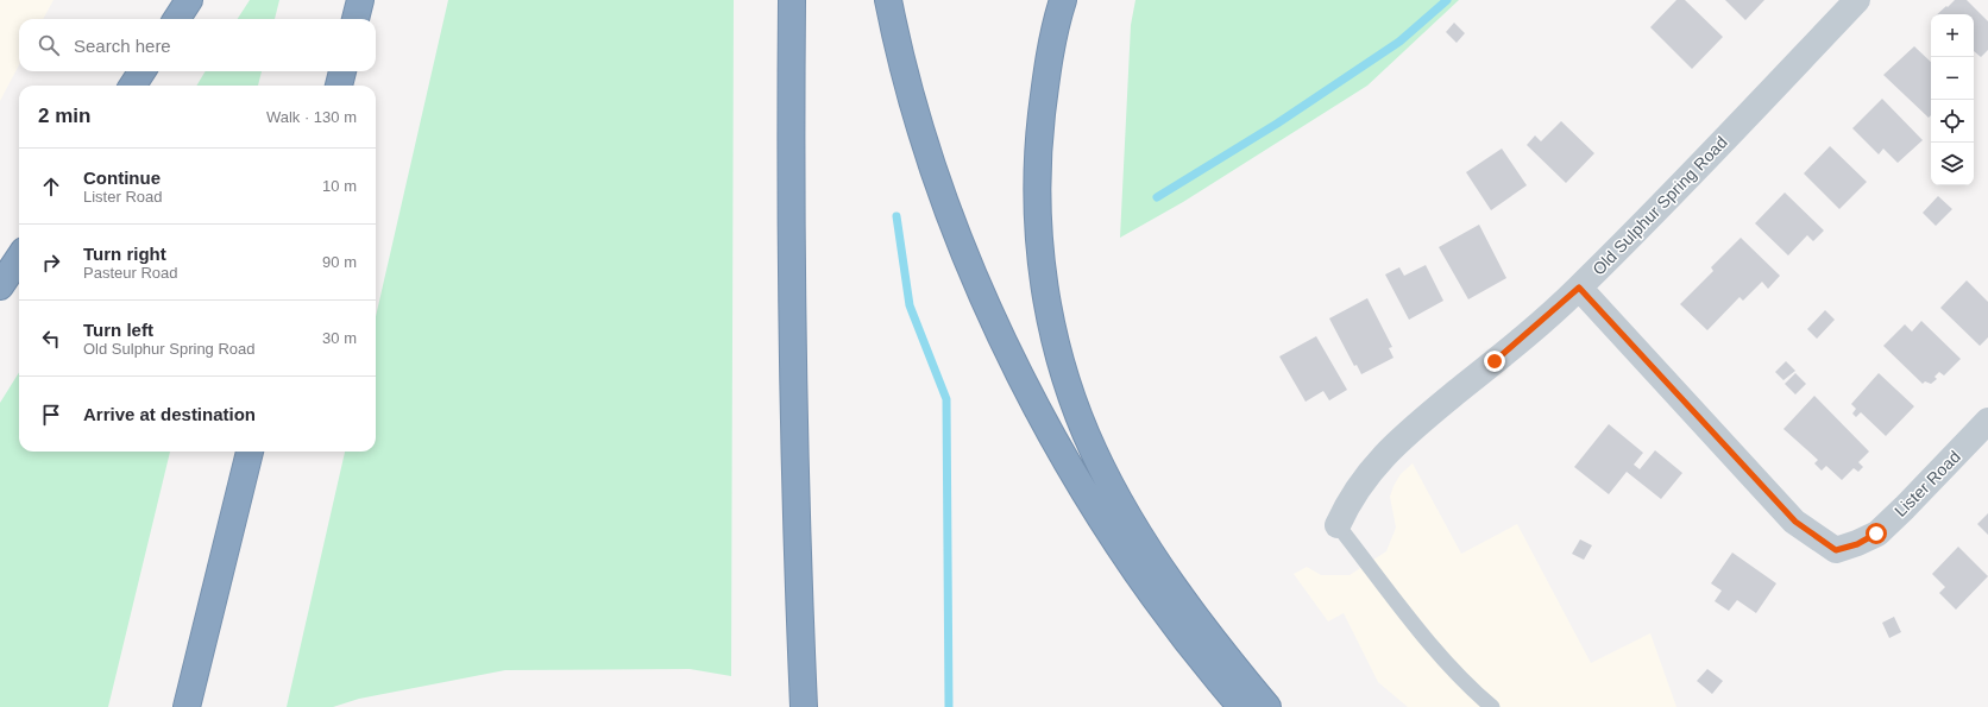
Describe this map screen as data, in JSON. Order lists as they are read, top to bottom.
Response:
{
  "streets": {
    "street": ["Old Sulphur Spring Road", "Lister Road"]
  },
  "crossings": [
    ["Old Sulphur Spring Road", "Lister Road"]
  ],
  "page": {
    "map_buttons": ["+", "−"],
    "search": "Search here",
    "heading": ["2 min", "Walk · 130 m"],
    "list": [
      ["Continue", "Lister Road", "10 m"],
      ["Turn right", "Pasteur Road", "90 m"],
      ["Turn left", "Old Sulphur Spring Road", "30 m"],
      "Arrive at destination"
    ]
  }
}
